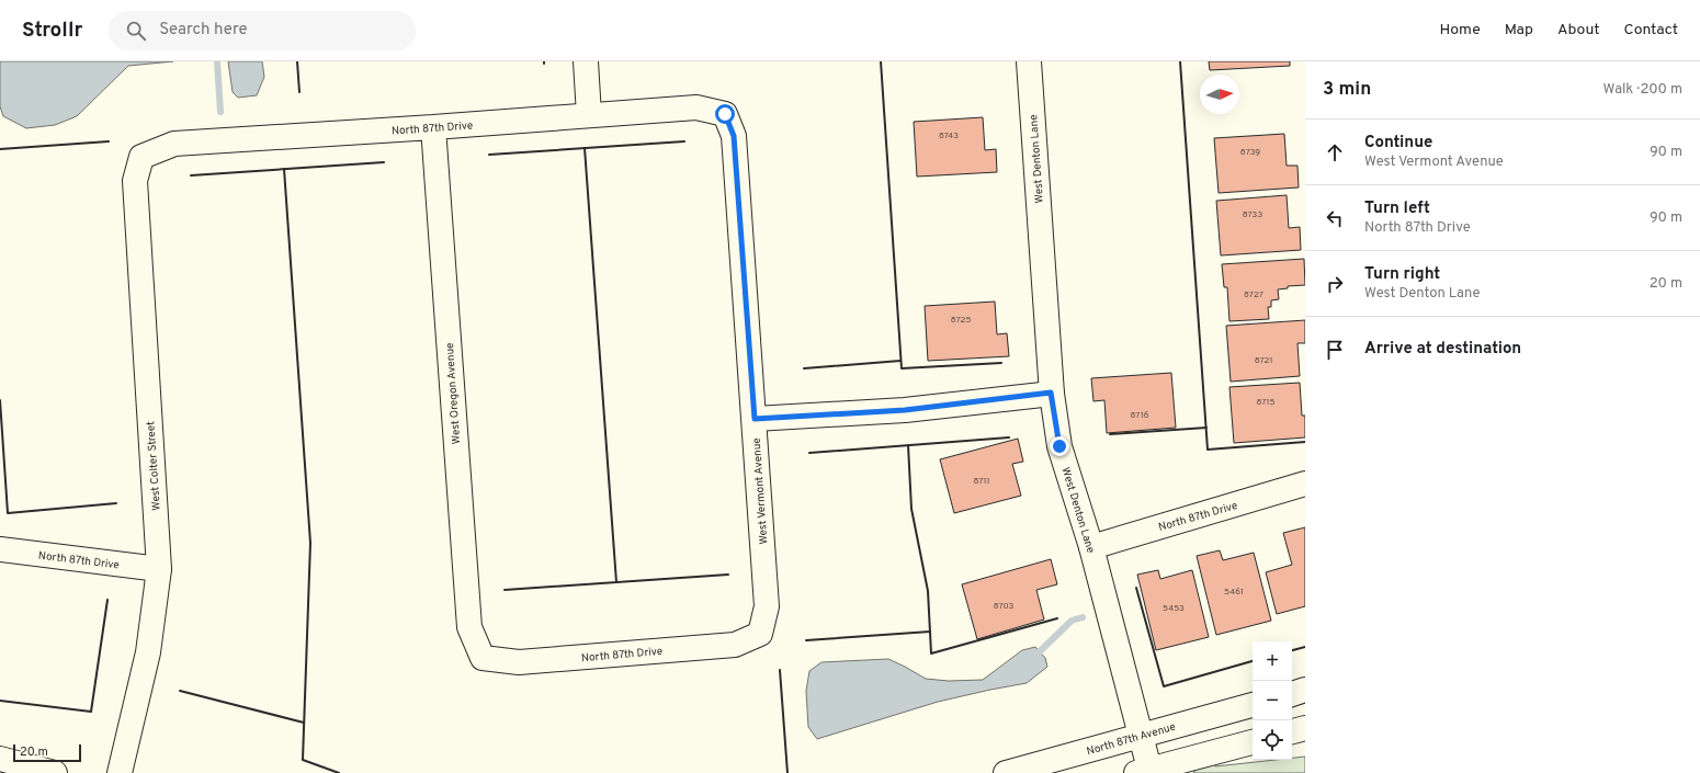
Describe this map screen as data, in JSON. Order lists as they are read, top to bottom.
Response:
{
  "streets": {
    "street": [
      "North 87th Drive",
      "West Denton Lane",
      "West Oregon Avenue",
      "West Colter Street",
      "West Vermont Avenue",
      "North 87th Avenue"
    ]
  },
  "crossings": [
    ["North 87th Drive", "West Denton Lane"],
    ["North 87th Drive", "West Oregon Avenue"],
    ["North 87th Drive", "West Colter Street"],
    ["North 87th Drive", "West Vermont Avenue"],
    ["West Denton Lane", "North 87th Avenue"]
  ],
  "house_numbers": [
    "8743",
    "8739",
    "8733",
    "8727",
    "8725",
    "8721",
    "8715",
    "8716",
    "8711",
    "5461",
    "8703",
    "5453"
  ],
  "scale_bar": "20 m",
  "north": "right",
  "page": {
    "header": "Strollr",
    "search": "Search here",
    "nav": [
      "Home",
      "Map",
      "About",
      "Contact"
    ],
    "heading": ["3 min", "Walk · 200 m"],
    "list": [
      ["Continue", "West Vermont Avenue", "90 m"],
      ["Turn left", "North 87th Drive", "90 m"],
      ["Turn right", "West Denton Lane", "20 m"],
      "Arrive at destination"
    ],
    "map_buttons": ["+", "−"],
    "scale": "20 m"
  }
}
